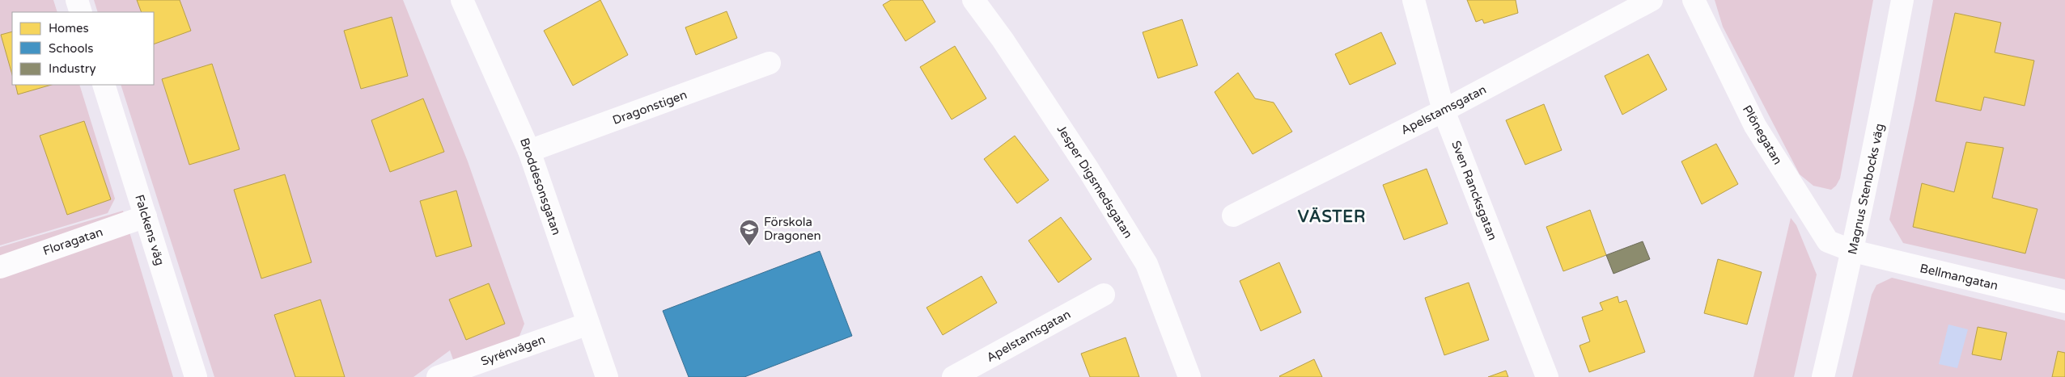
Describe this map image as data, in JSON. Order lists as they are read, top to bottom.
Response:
{
  "streets": {
    "street": [
      "Dragonstigen",
      "Apelstamsgatan",
      "Plönegatan",
      "Jesper Digsmedsgatan",
      "Broddesonsgatan",
      "Magnus Stenbocks väg",
      "Sven Rancksgatan",
      "Falckens väg",
      "Floragatan",
      "Bellmangatan",
      "Syrénvägen"
    ]
  },
  "crossings": [
    ["Dragonstigen", "Broddesonsgatan"],
    ["Apelstamsgatan", "Sven Rancksgatan"],
    ["Plönegatan", "Magnus Stenbocks väg"],
    ["Plönegatan", "Bellmangatan"],
    ["Broddesonsgatan", "Syrénvägen"],
    ["Magnus Stenbocks väg", "Bellmangatan"],
    ["Falckens väg", "Floragatan"]
  ],
  "districts": ["VÄSTER"],
  "places": {
    "school or university": ["Förskola Dragonen"]
  },
  "legend": ["Homes", "Schools", "Industry"]
}
